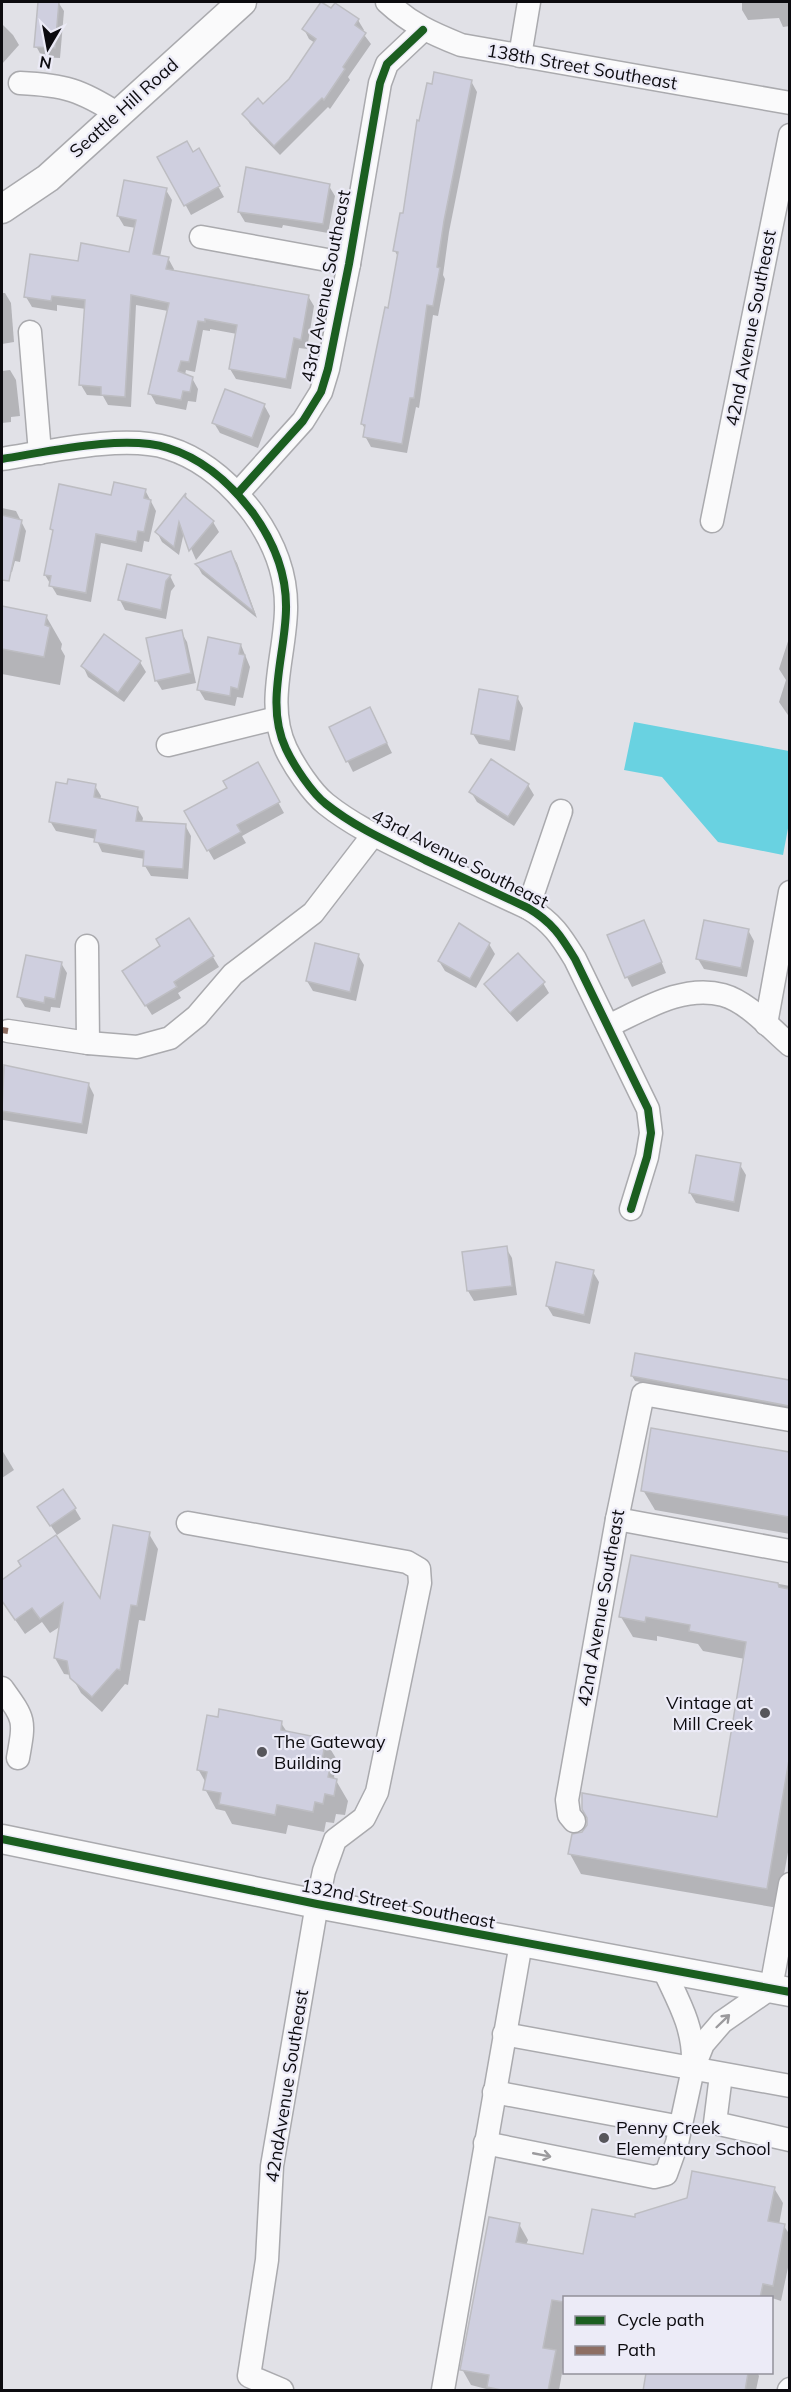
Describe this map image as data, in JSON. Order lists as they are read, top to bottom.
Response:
{
  "streets": {
    "main road": ["Seattle Hill Road", "132nd Street Southeast"],
    "street": [
      "138th Street Southeast",
      "43rd Avenue Southeast",
      "42nd Avenue Southeast",
      "42ndAvenue Southeast"
    ]
  },
  "crossings": [
    ["138th Street Southeast", "43rd Avenue Southeast"],
    ["132nd Street Southeast", "42ndAvenue Southeast"]
  ],
  "places": ["Vintage at Mill Creek", "The Gateway Building", "Penny Creek Elementary School"],
  "legend": ["Cycle path", "Path"],
  "north": "bottom"
}
